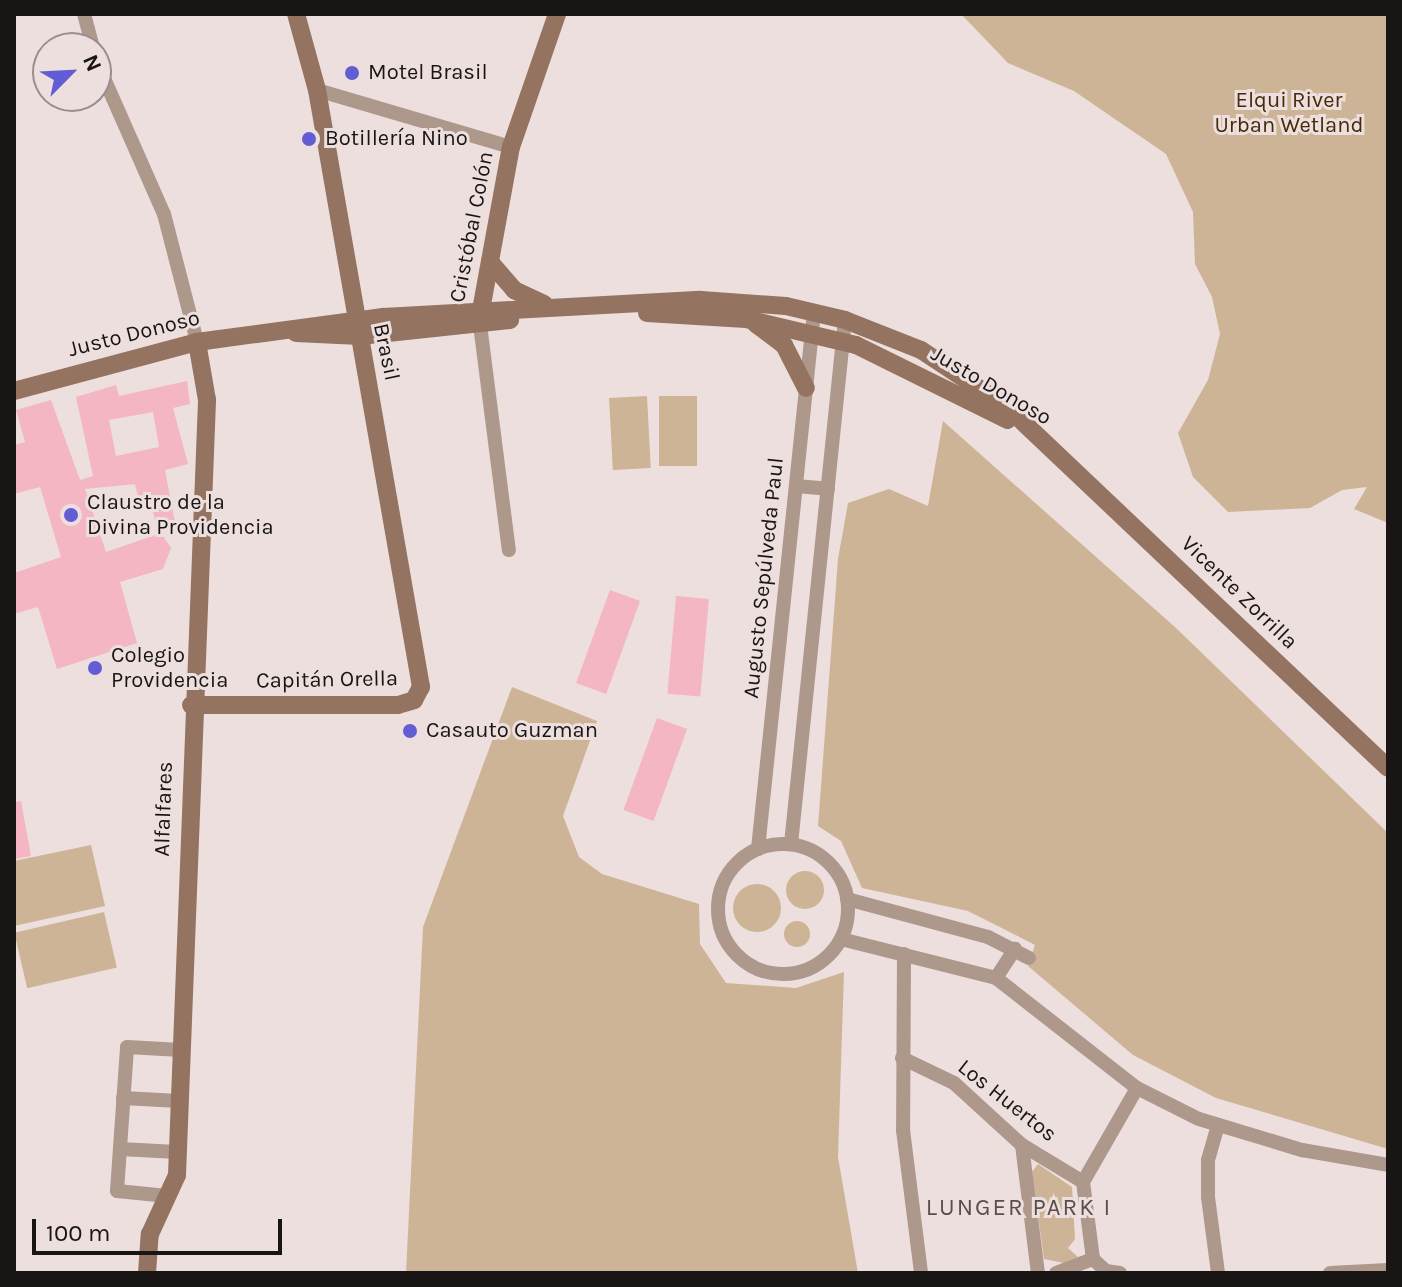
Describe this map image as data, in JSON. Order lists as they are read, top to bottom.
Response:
{
  "streets": {
    "main road": [
      "Cristóbal Colón",
      "Justo Donoso",
      "Brasil",
      "Vicente Zorrilla",
      "Capitán Orella",
      "Alfalfares"
    ],
    "street": ["Augusto Sepúlveda Paul", "Los Huertos"]
  },
  "crossings": [
    ["Cristóbal Colón", "Justo Donoso"],
    ["Justo Donoso", "Brasil"],
    ["Justo Donoso", "Augusto Sepúlveda Paul"],
    ["Justo Donoso", "Vicente Zorrilla"],
    ["Justo Donoso", "Alfalfares"],
    ["Brasil", "Capitán Orella"],
    ["Capitán Orella", "Alfalfares"]
  ],
  "districts": ["LUNGER PARK I"],
  "parks": ["Elqui River Urban Wetland"],
  "places": [
    "Motel Brasil",
    "Botillería Nino",
    "Claustro de la Divina Providencia",
    "Colegio Providencia",
    "Casauto Guzman"
  ],
  "scale_bar": "100 m",
  "north": "top right"
}
